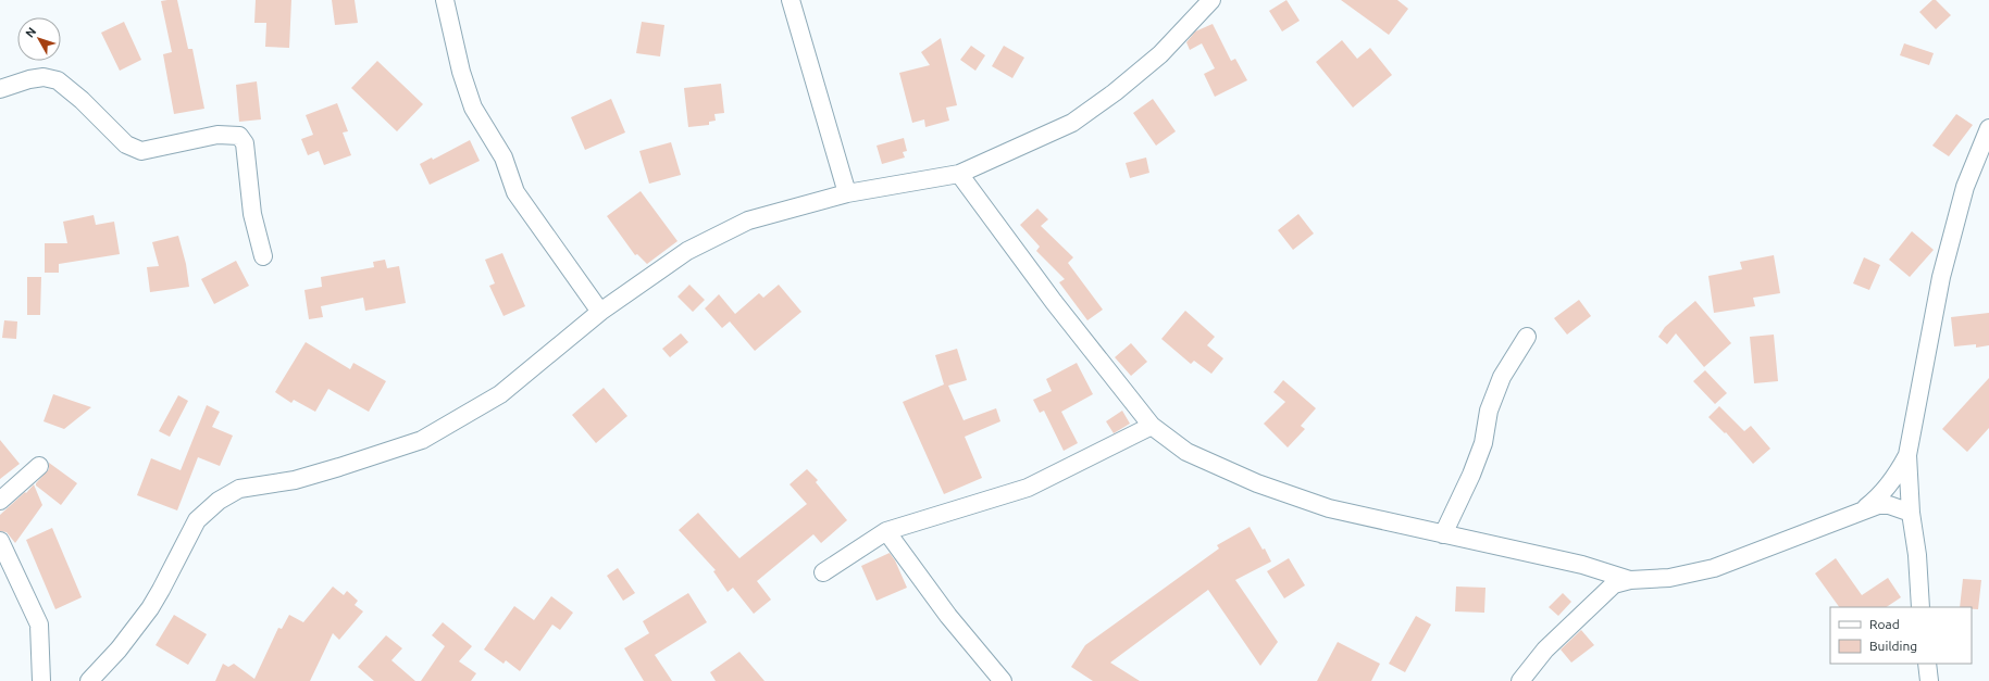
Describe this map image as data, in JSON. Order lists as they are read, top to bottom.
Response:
{
  "legend": ["Road", "Building"],
  "north": "top left"
}
